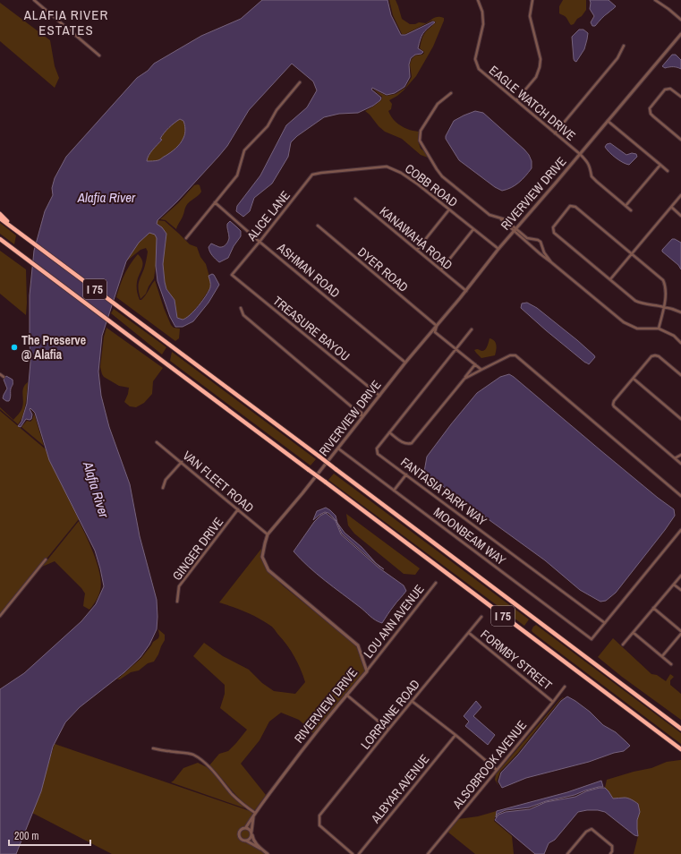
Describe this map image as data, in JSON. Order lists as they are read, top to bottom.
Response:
{
  "streets": {
    "highway": ["I 75"],
    "street": [
      "EAGLE WATCH DRIVE",
      "COBB ROAD",
      "RIVERVIEW DRIVE",
      "ALICE LANE",
      "KANAWAHA ROAD",
      "DYER ROAD",
      "ASHMAN ROAD",
      "TREASURE BAYOU",
      "VAN FLEET ROAD",
      "FANTASIA PARK WAY",
      "MOONBEAM WAY",
      "GINGER DRIVE",
      "LOU ANN AVENUE",
      "FORMBY STREET",
      "LORRAINE ROAD",
      "ALSOBROOK AVENUE",
      "ALBYAR AVENUE"
    ]
  },
  "crossings": [
    ["EAGLE WATCH DRIVE", "RIVERVIEW DRIVE"],
    ["COBB ROAD", "RIVERVIEW DRIVE"],
    ["COBB ROAD", "ALICE LANE"],
    ["RIVERVIEW DRIVE", "KANAWAHA ROAD"],
    ["RIVERVIEW DRIVE", "DYER ROAD"],
    ["RIVERVIEW DRIVE", "ASHMAN ROAD"],
    ["RIVERVIEW DRIVE", "TREASURE BAYOU"],
    ["RIVERVIEW DRIVE", "VAN FLEET ROAD"],
    ["RIVERVIEW DRIVE", "MOONBEAM WAY"],
    ["RIVERVIEW DRIVE", "LOU ANN AVENUE"],
    ["ALICE LANE", "ASHMAN ROAD"],
    ["ALICE LANE", "TREASURE BAYOU"],
    ["VAN FLEET ROAD", "GINGER DRIVE"],
    ["FANTASIA PARK WAY", "MOONBEAM WAY"],
    ["FORMBY STREET", "LORRAINE ROAD"],
    ["FORMBY STREET", "ALSOBROOK AVENUE"]
  ],
  "districts": ["ALAFIA RIVER ESTATES"],
  "water": ["Alafia River"],
  "places": ["The Preserve @ Alafia"],
  "scale_bar": "200 m"
}
